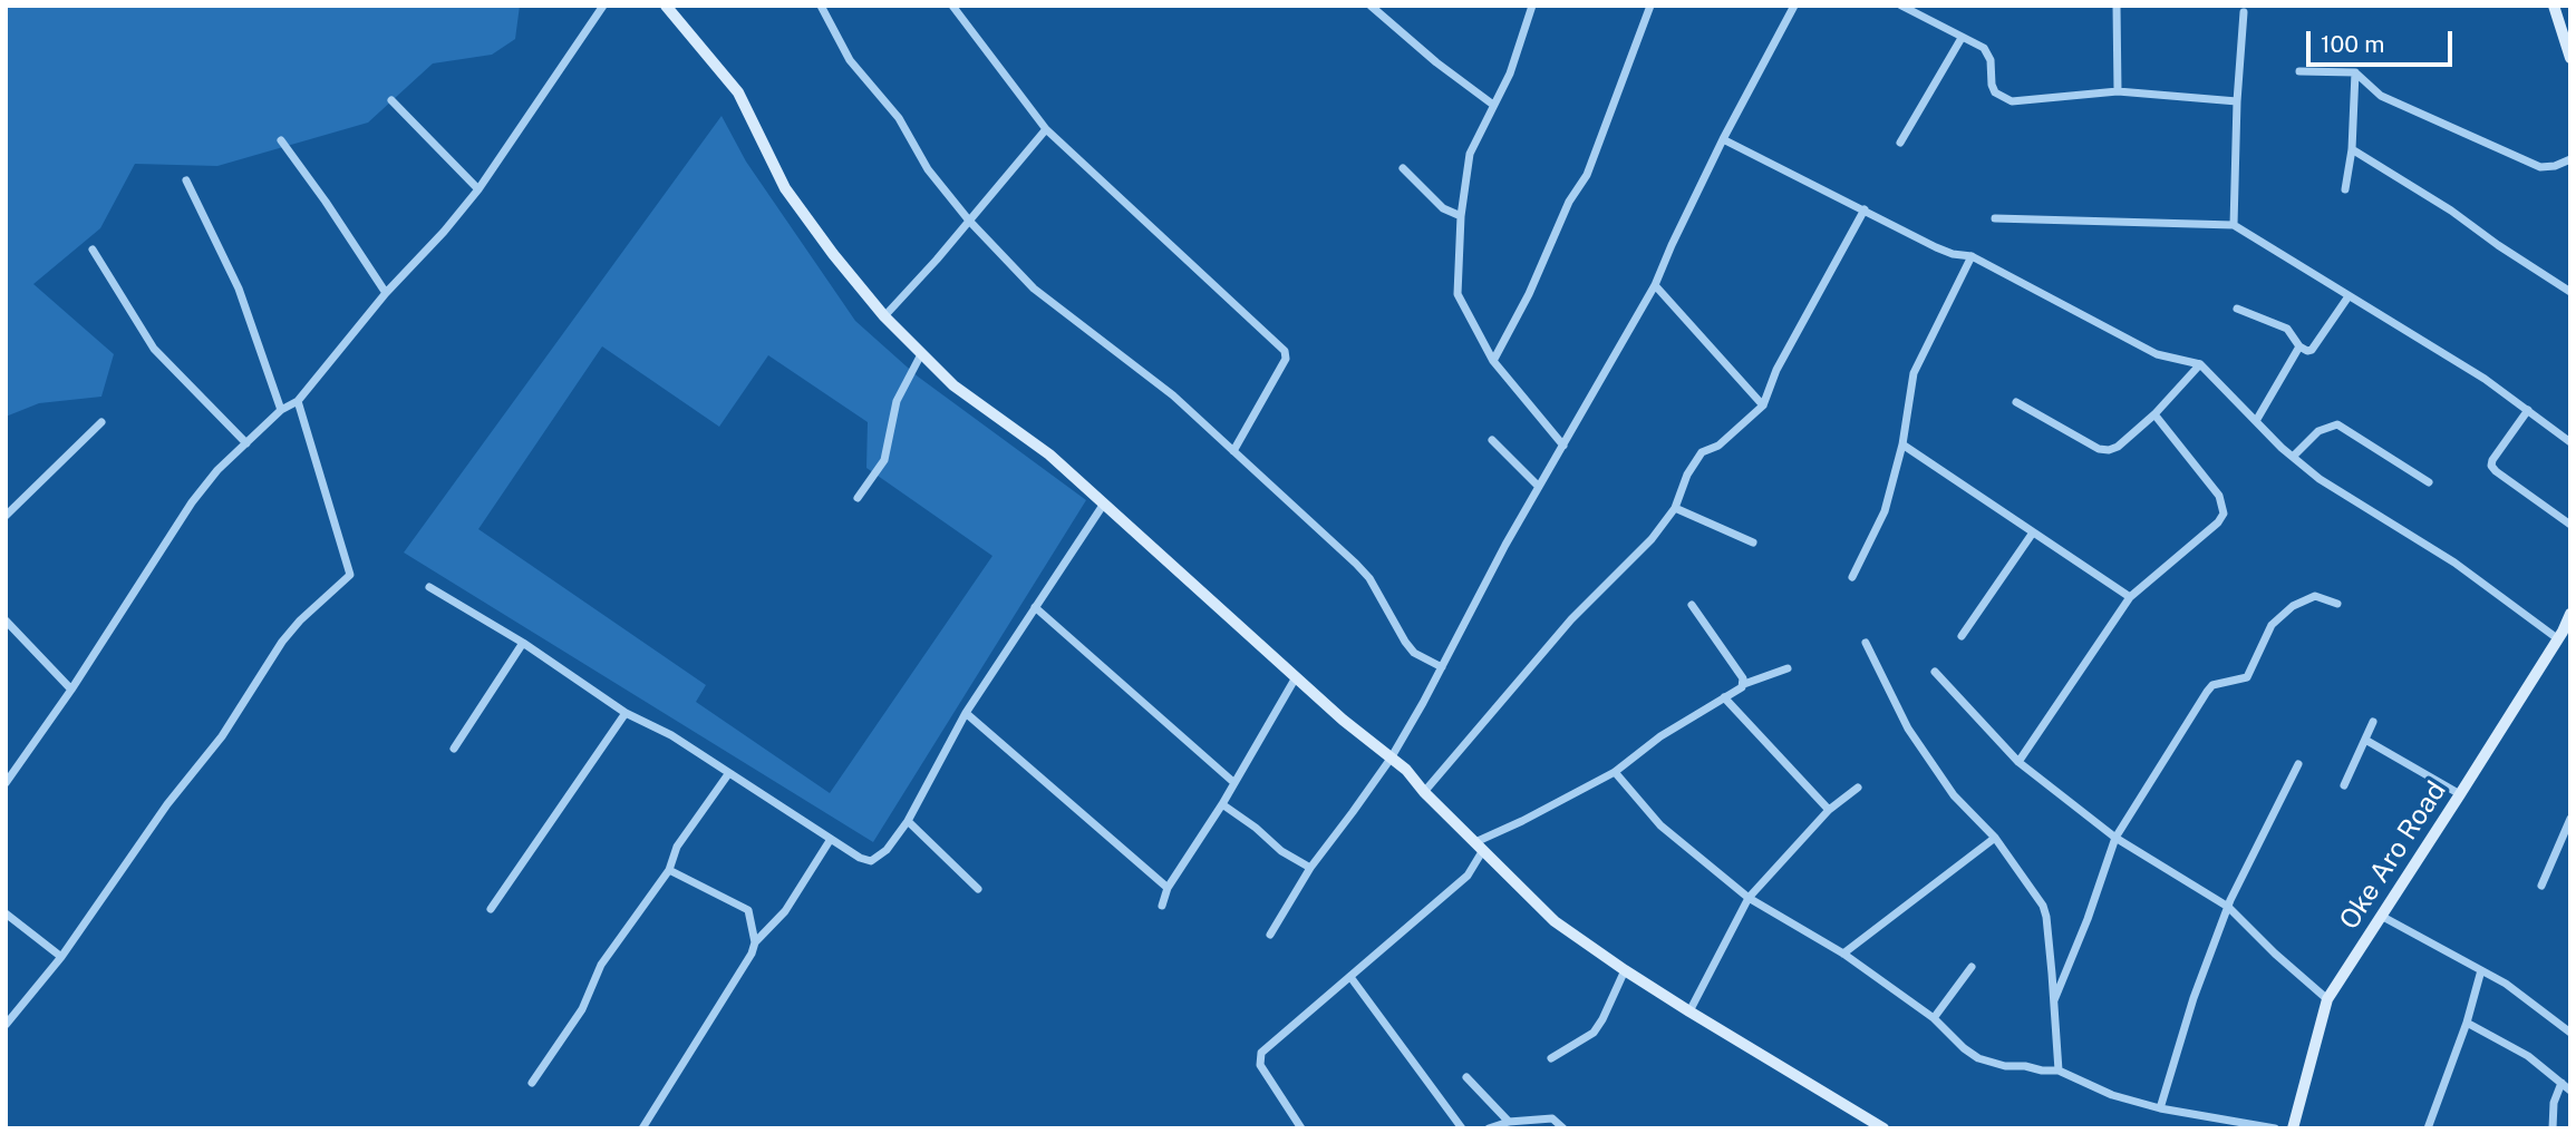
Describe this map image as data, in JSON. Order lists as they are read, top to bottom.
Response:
{
  "streets": {
    "street": ["Oke Aro Road"]
  },
  "scale_bar": "100 m"
}
